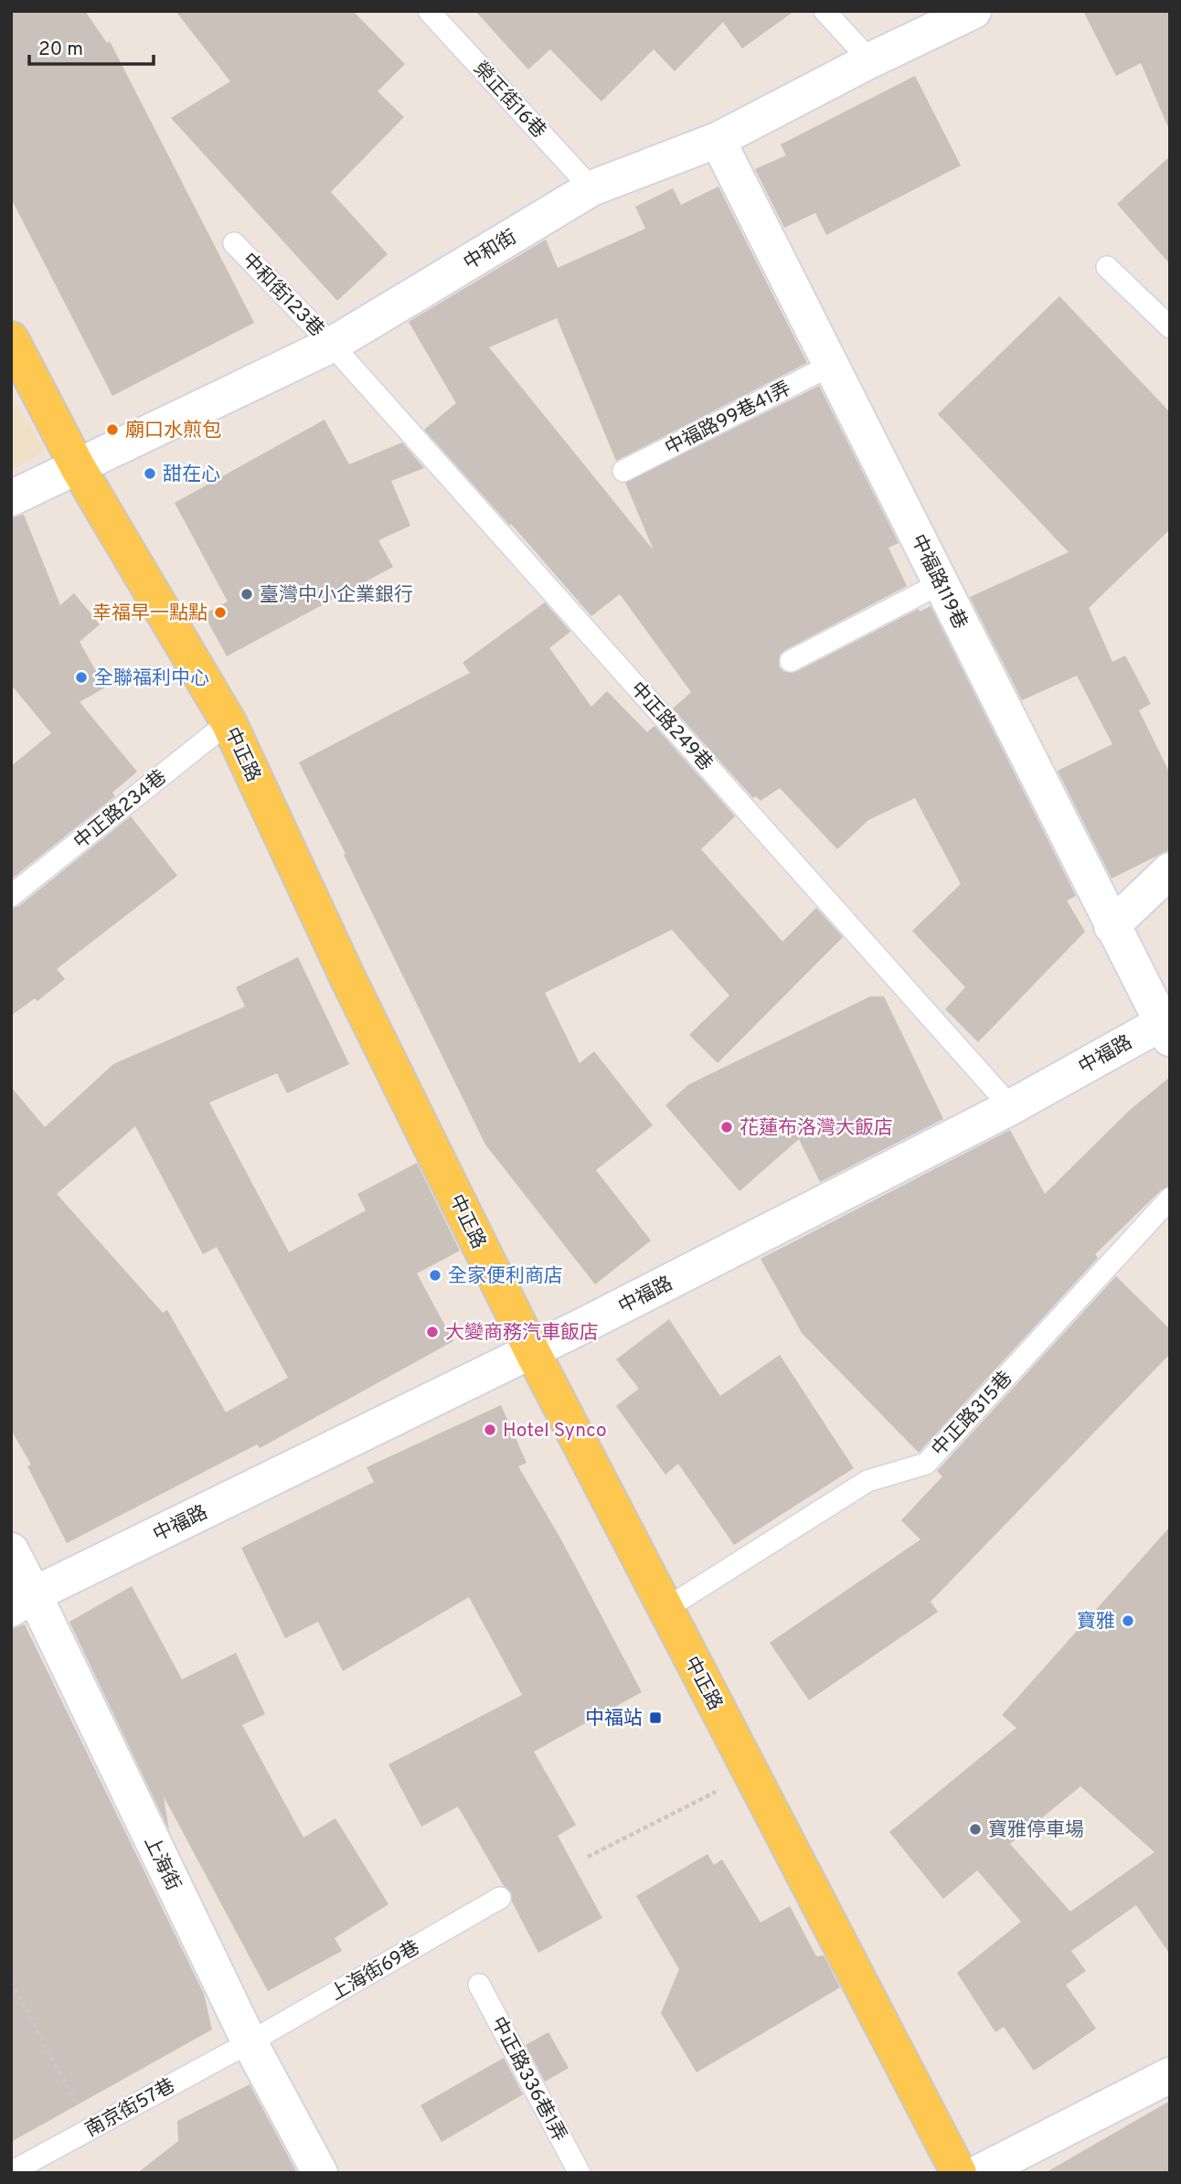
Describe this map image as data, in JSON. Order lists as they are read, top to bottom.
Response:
{
  "streets": {
    "main road": ["中正路"],
    "street": [
      "中和街",
      "中福路119巷",
      "中福路",
      "上海街"
    ],
    "lane": [
      "榮正街16巷",
      "中和街123巷",
      "中福路99巷41弄",
      "中正路249巷",
      "中正路234巷",
      "中正路315巷",
      "上海街69巷",
      "中正路336巷1弄",
      "南京街57巷"
    ]
  },
  "crossings": [
    ["榮正街16巷", "中和街"],
    ["中和街", "中和街123巷"],
    ["中和街", "中福路119巷"],
    ["中和街", "中正路249巷"],
    ["中和街", "中正路"],
    ["中和街123巷", "中正路249巷"],
    ["中福路99巷41弄", "中福路119巷"],
    ["中福路119巷", "中福路"],
    ["中正路249巷", "中福路"],
    ["中正路", "中正路234巷"],
    ["中正路", "中福路"],
    ["中正路", "中正路315巷"],
    ["中福路", "上海街"],
    ["上海街", "上海街69巷"],
    ["上海街", "南京街57巷"],
    ["上海街69巷", "南京街57巷"]
  ],
  "places": {
    "other": [
      "廟口水煎包",
      "甜在心",
      "臺灣中小企業銀行",
      "幸福早一點點",
      "全聯福利中心",
      "花蓮布洛灣大飯店",
      "全家便利商店",
      "大變商務汽車飯店",
      "Hotel Synco",
      "寶雅",
      "寶雅停車場"
    ],
    "transit": ["中福站"]
  },
  "scale_bar": "20 m"
}
